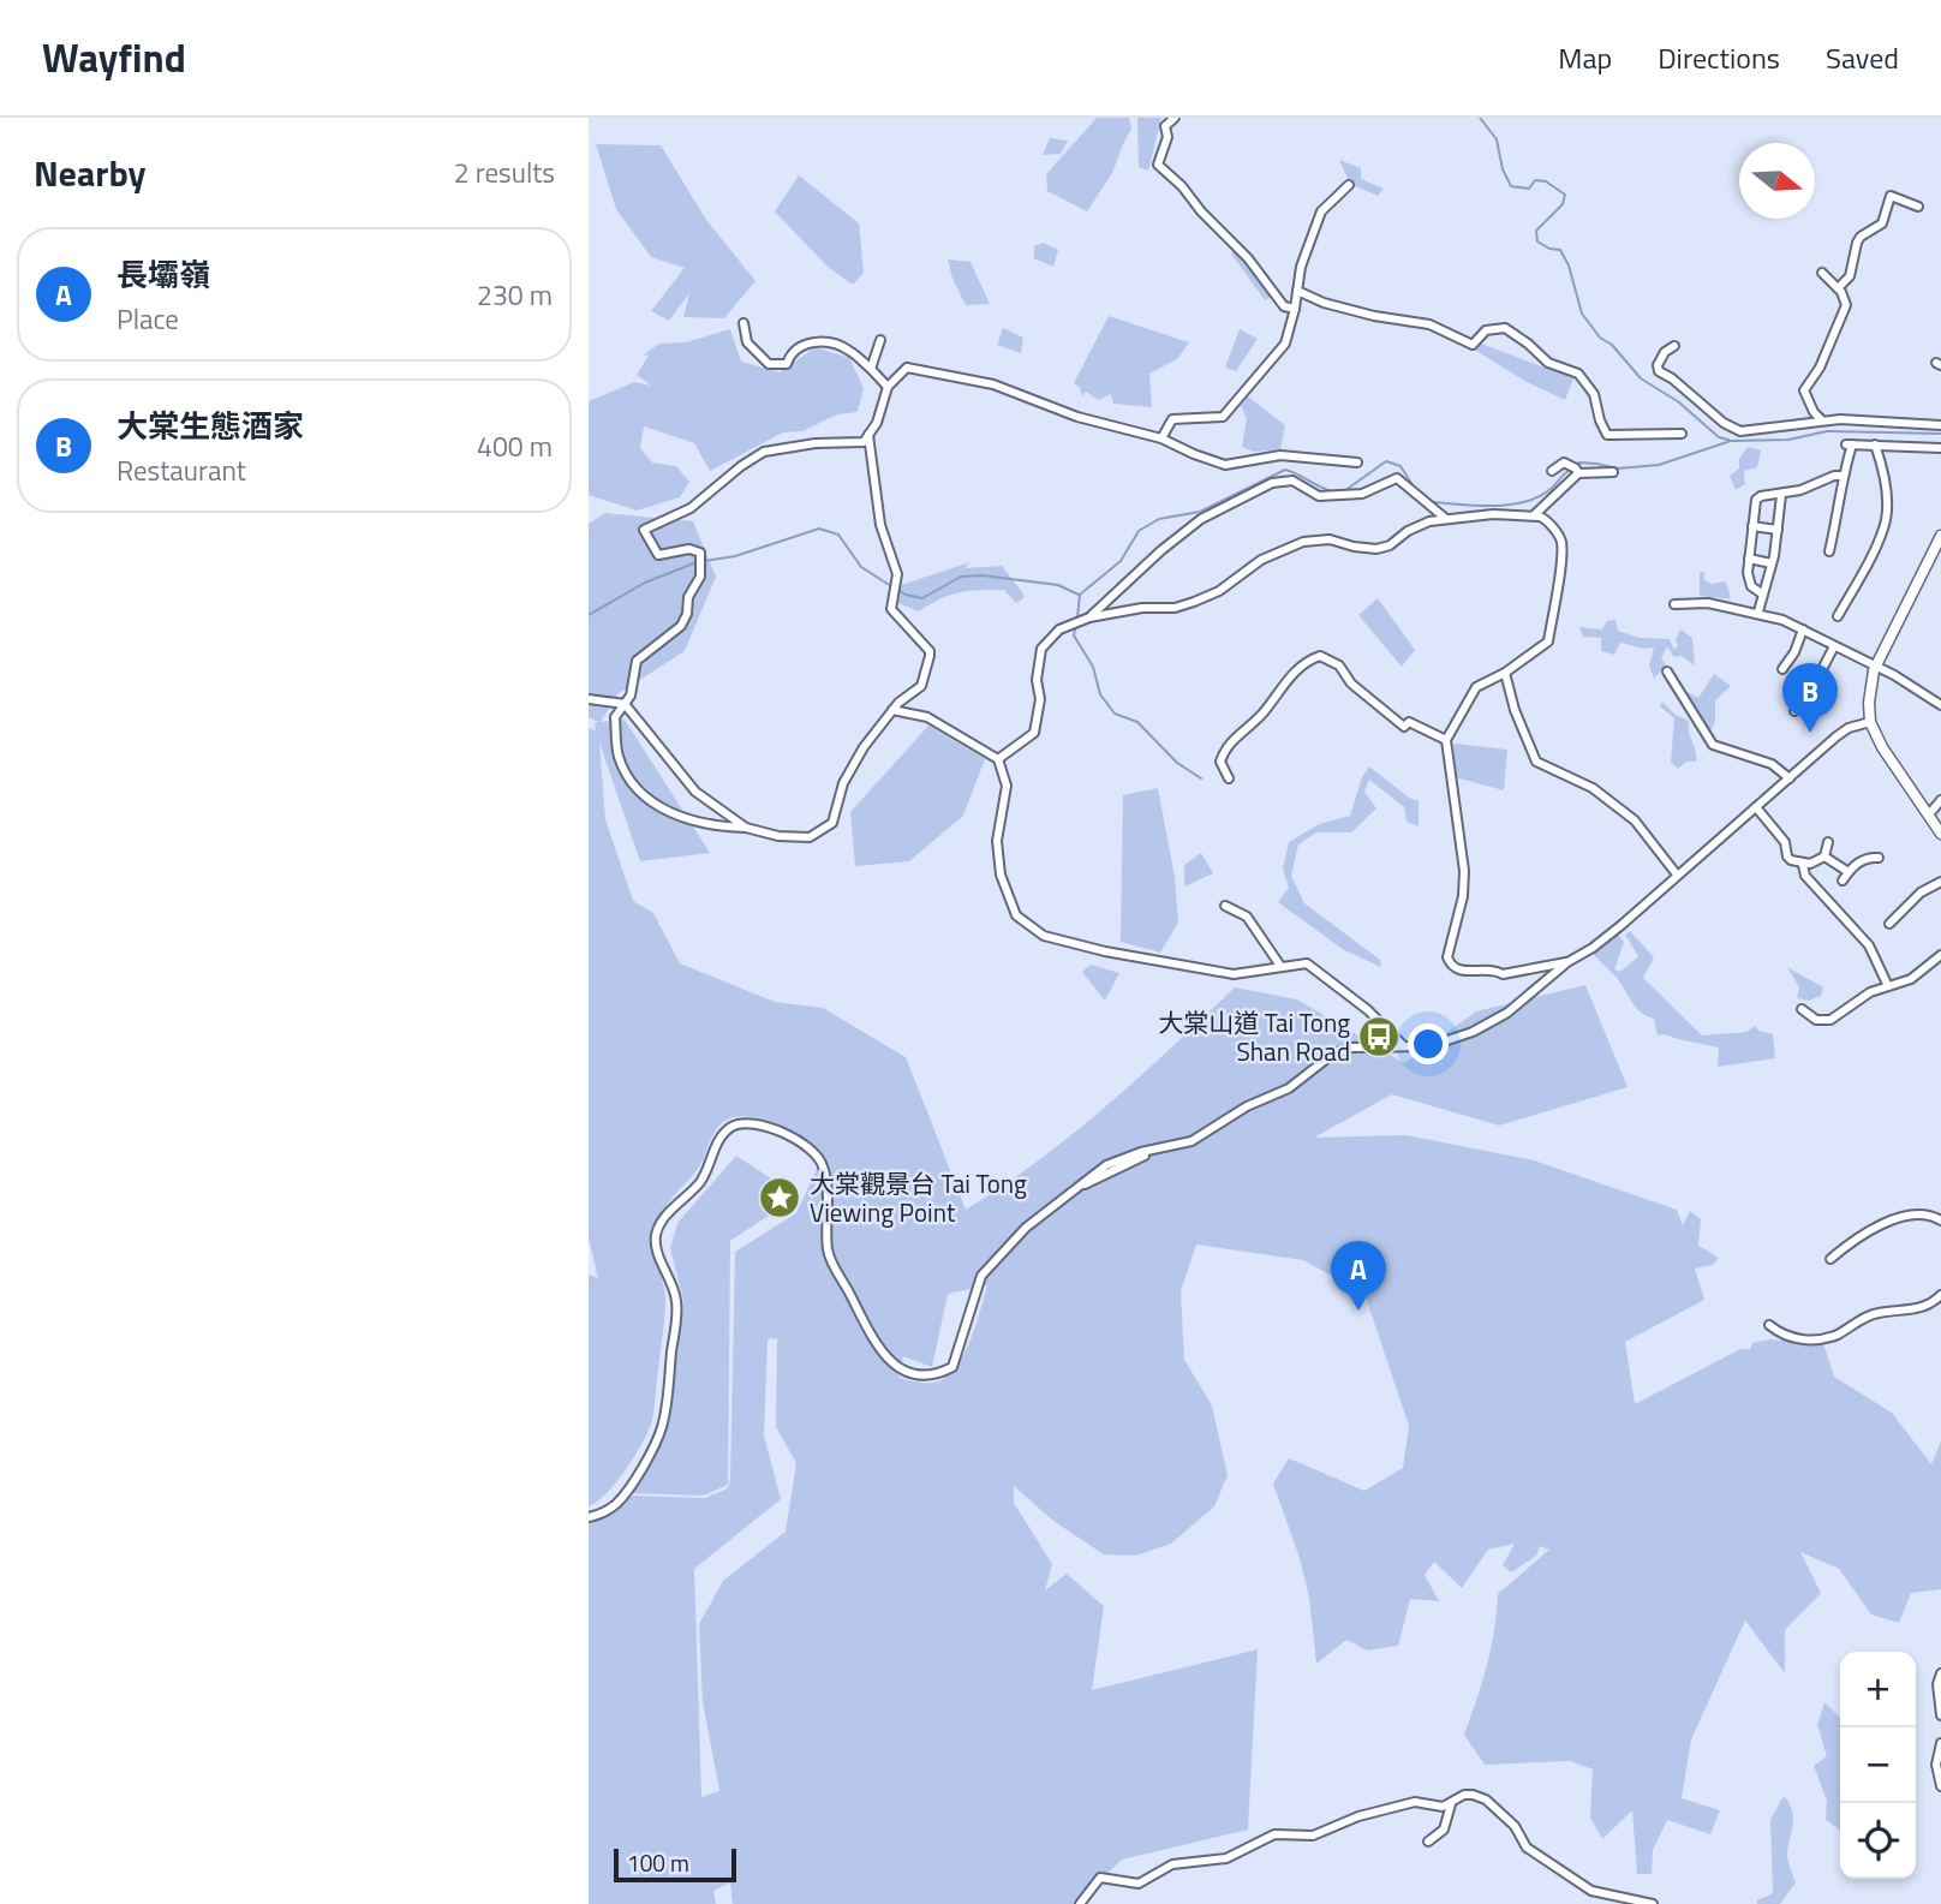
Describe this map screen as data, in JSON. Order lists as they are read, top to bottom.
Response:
{
  "places": {
    "bus stop": ["大棠山道 Tai Tong Shan Road"],
    "place": ["大棠觀景台 Tai Tong Viewing Point"]
  },
  "scale_bar": "100 m",
  "north": "right",
  "page": {
    "header": "Wayfind",
    "nav": ["Map", "Directions", "Saved"],
    "heading": ["Nearby", "2 results"],
    "list": [
      {
        "mark": "A",
        "name": "長壩嶺",
        "note": "Place",
        "value": "230 m"
      },
      {
        "mark": "B",
        "name": "大棠生態酒家",
        "note": "Restaurant",
        "value": "400 m"
      }
    ],
    "pins": ["B", "A"],
    "map_buttons": ["+", "−"],
    "scale": "100 m"
  }
}
